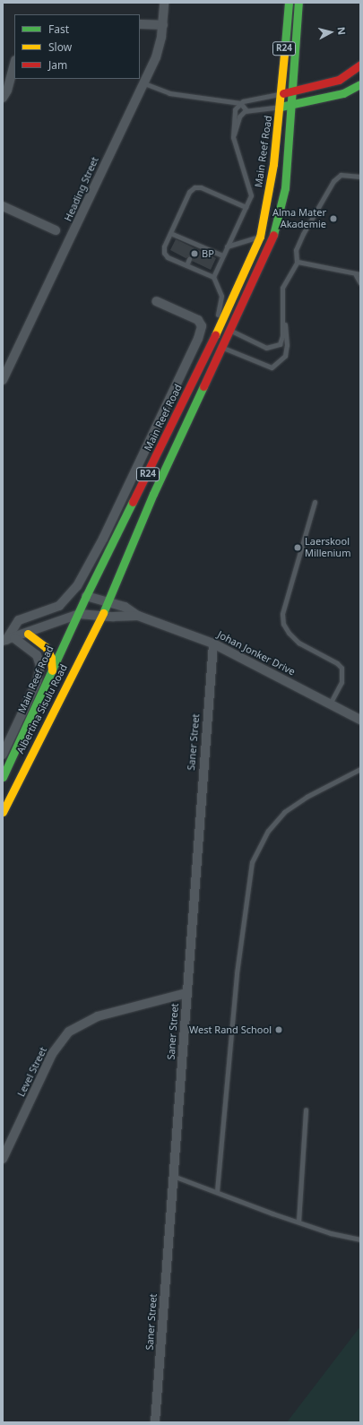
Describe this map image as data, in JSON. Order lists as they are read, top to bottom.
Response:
{
  "streets": {
    "main road": ["R24", "Main Reef Road", "Albertina Sisulu Road"],
    "street": [
      "Heading Street",
      "Johan Jonker Drive",
      "Saner Street",
      "Level Street"
    ]
  },
  "crossings": [
    ["R24", "Main Reef Road"],
    ["R24", "Johan Jonker Drive"],
    ["R24", "Albertina Sisulu Road"],
    ["Main Reef Road", "Johan Jonker Drive"],
    ["Johan Jonker Drive", "Albertina Sisulu Road"],
    ["Johan Jonker Drive", "Saner Street"],
    ["Saner Street", "Level Street"]
  ],
  "places": [
    "Alma Mater Akademie",
    "BP",
    "Laerskool Millenium",
    "West Rand School"
  ],
  "legend": ["Fast", "Slow", "Jam"],
  "north": "right"
}
